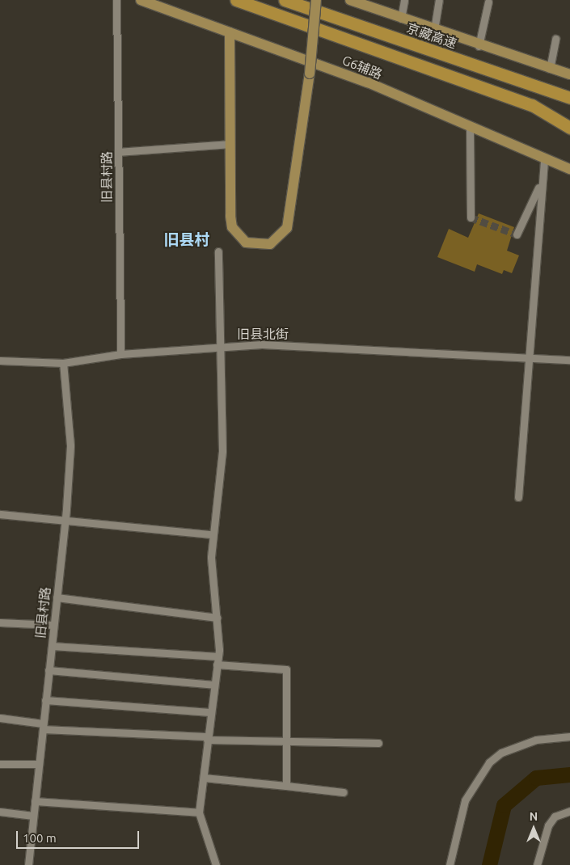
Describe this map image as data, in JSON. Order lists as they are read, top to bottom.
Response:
{
  "streets": {
    "highway": ["京藏高速"],
    "main road": ["G6辅路"],
    "street": ["旧县村路", "旧县北街"]
  },
  "crossings": [
    ["旧县村路", "旧县北街"]
  ],
  "districts": ["旧县村"],
  "scale_bar": "100 m",
  "north": "top"
}
